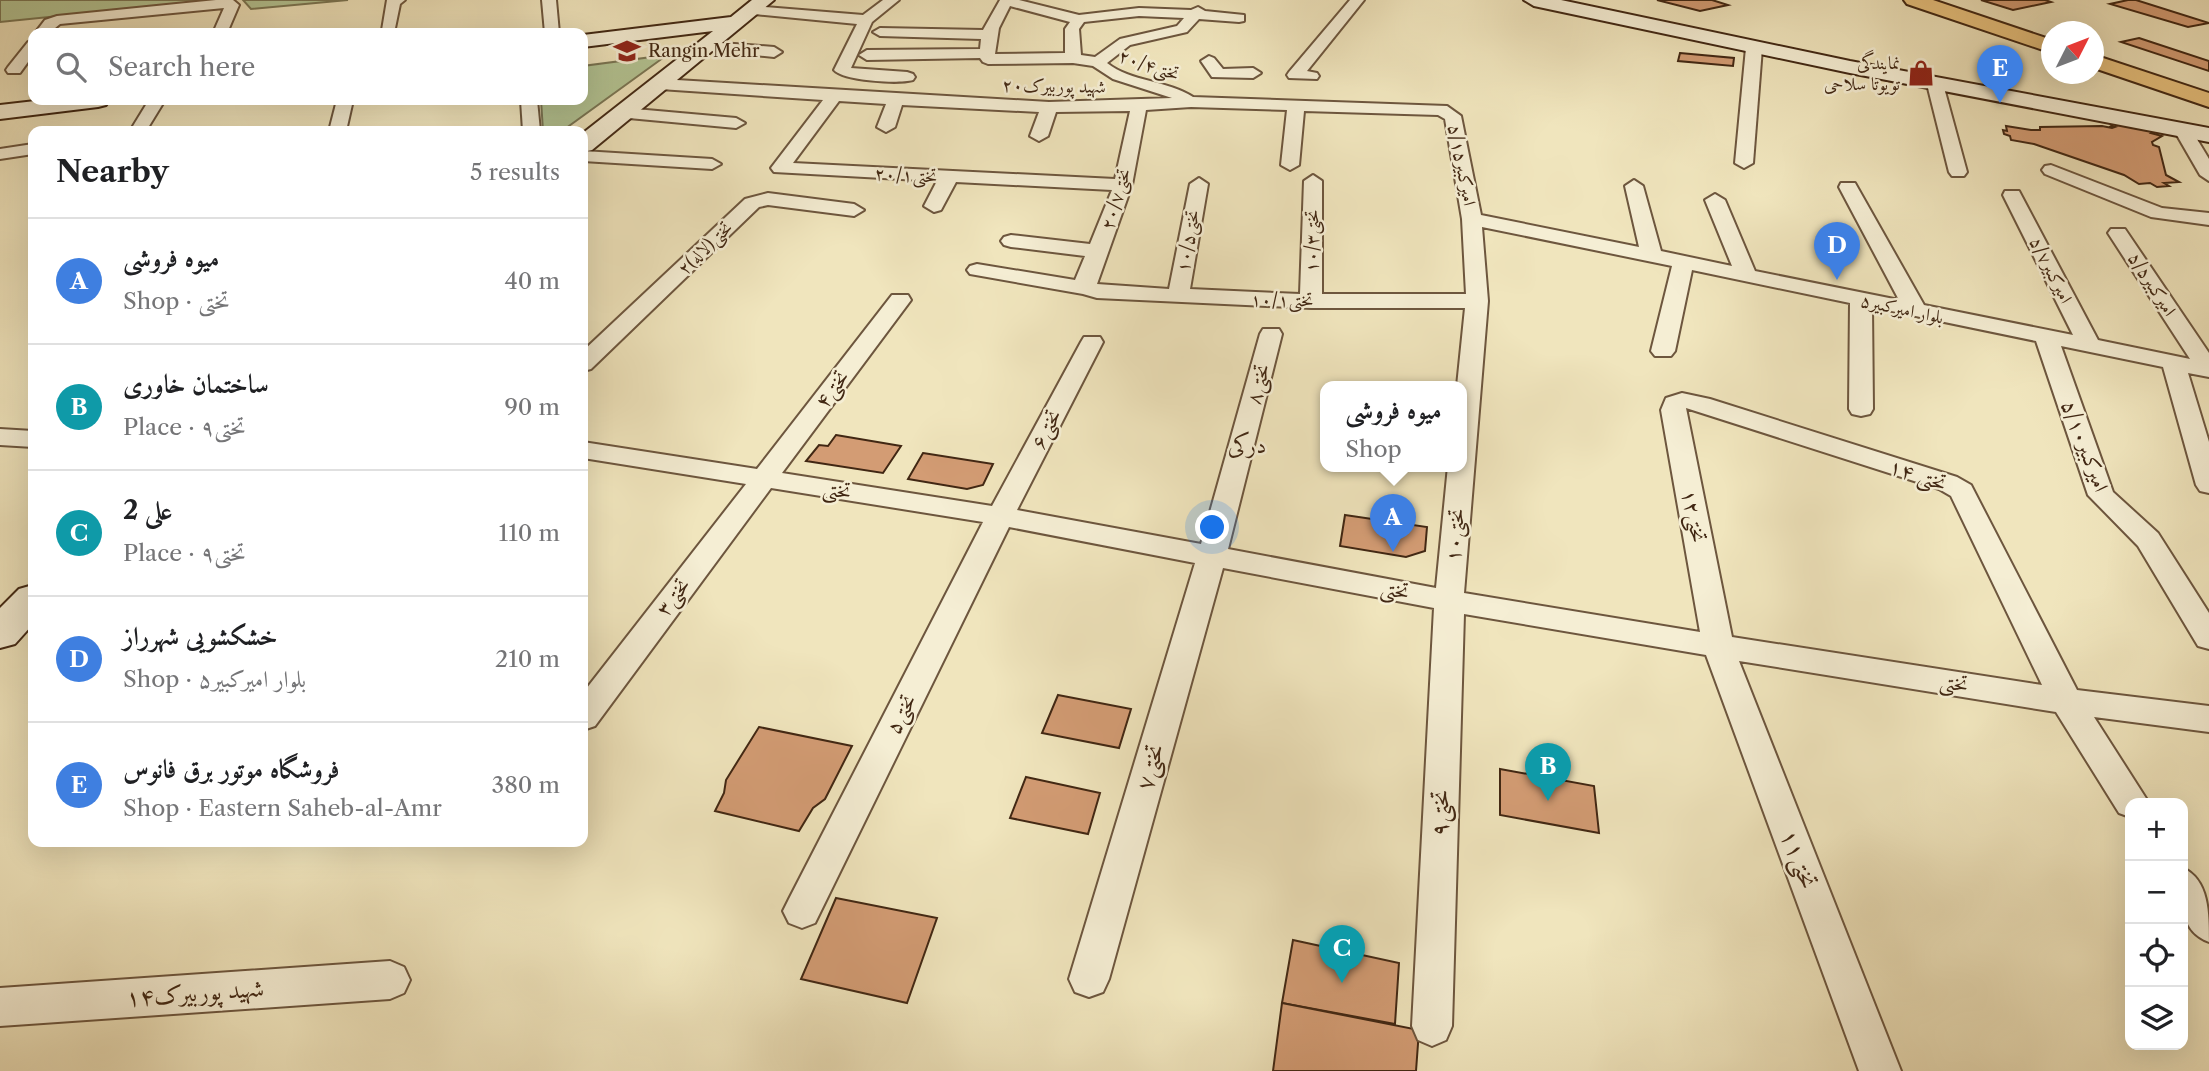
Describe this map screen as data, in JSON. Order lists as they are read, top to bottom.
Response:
{
  "streets": {
    "street": [
      "تختی۲۰/۴",
      "شهید پوربیرک۲۰",
      "امیرکبیر۵/۱۵",
      "تختی۲۰/۱",
      "تختی۲۰/۷",
      "تختی۱۰/۵",
      "تختی۱۰/۳",
      "۲تختی(لاله)",
      "امیرکبیر۵/۷",
      "امیرکبیر۵/۵",
      "تختی۱۰/۱",
      "بلوار امیرکبیر۵",
      "تختی۸",
      "تختی۴",
      "تختی۶",
      "امیرکبیر۵/۱۰",
      "تختی ۱۴",
      "تختی",
      "تختی۱۲",
      "تختی۱۰",
      "تختی۳",
      "تختی۵",
      "تختی۷",
      "تختی۹",
      "تختی۱۱",
      "شهید پوربیرک۱۴"
    ]
  },
  "crossings": [
    ["تختی۲۰/۴", "شهید پوربیرک۲۰"],
    ["شهید پوربیرک۲۰", "امیرکبیر۵/۱۵"],
    ["شهید پوربیرک۲۰", "تختی۲۰/۱"],
    ["شهید پوربیرک۲۰", "تختی۲۰/۷"],
    ["امیرکبیر۵/۱۵", "تختی۱۰/۱"],
    ["امیرکبیر۵/۱۵", "بلوار امیرکبیر۵"],
    ["امیرکبیر۵/۱۵", "تختی۱۰"],
    ["تختی۲۰/۱", "تختی۲۰/۷"],
    ["تختی۲۰/۷", "تختی۱۰/۱"],
    ["تختی۱۰/۵", "تختی۱۰/۱"],
    ["تختی۱۰/۳", "تختی۱۰/۱"],
    ["امیرکبیر۵/۷", "بلوار امیرکبیر۵"],
    ["امیرکبیر۵/۵", "بلوار امیرکبیر۵"],
    ["تختی۱۰/۱", "تختی۱۰"],
    ["بلوار امیرکبیر۵", "امیرکبیر۵/۱۰"],
    ["تختی۸", "تختی"],
    ["تختی۸", "تختی۷"],
    ["تختی۴", "تختی"],
    ["تختی۴", "تختی۳"],
    ["تختی۶", "تختی"],
    ["تختی۶", "تختی۵"],
    ["تختی ۱۴", "تختی"],
    ["تختی ۱۴", "تختی۱۲"],
    ["تختی", "تختی۱۲"],
    ["تختی", "تختی۱۰"],
    ["تختی", "تختی۳"],
    ["تختی", "تختی۵"],
    ["تختی", "تختی۷"],
    ["تختی", "تختی۹"],
    ["تختی", "تختی۱۱"],
    ["تختی۱۲", "تختی۱۱"],
    ["تختی۱۰", "تختی۹"]
  ],
  "districts": ["درکی"],
  "places": {
    "school or university": ["Rangin Mehr"],
    "shop": ["نمایندگی تویوتا سلاحی"]
  },
  "north": "top right",
  "page": {
    "search": "Search here",
    "pins": [
      "E",
      "D",
      "A",
      "B",
      "C"
    ],
    "heading": ["Nearby", "5 results"],
    "list": [
      {
        "mark": "A",
        "name": "میوه فروشی",
        "note": "Shop · تختی",
        "value": "40 m"
      },
      {
        "mark": "B",
        "name": "ساختمان خاوری",
        "note": "Place · تختی۹",
        "value": "90 m"
      },
      {
        "mark": "C",
        "name": "علی 2",
        "note": "Place · تختی۹",
        "value": "110 m"
      },
      {
        "mark": "D",
        "name": "خشکشویی شهرراز",
        "note": "Shop · بلوار امیرکبیر۵",
        "value": "210 m"
      },
      {
        "mark": "E",
        "name": "فروشگاه موتور برق فانوس",
        "note": "Shop · Eastern Saheb-al-Amr",
        "value": "380 m"
      }
    ],
    "popup": ["میوه فروشی", "Shop"],
    "map_buttons": ["+", "−"]
  }
}
